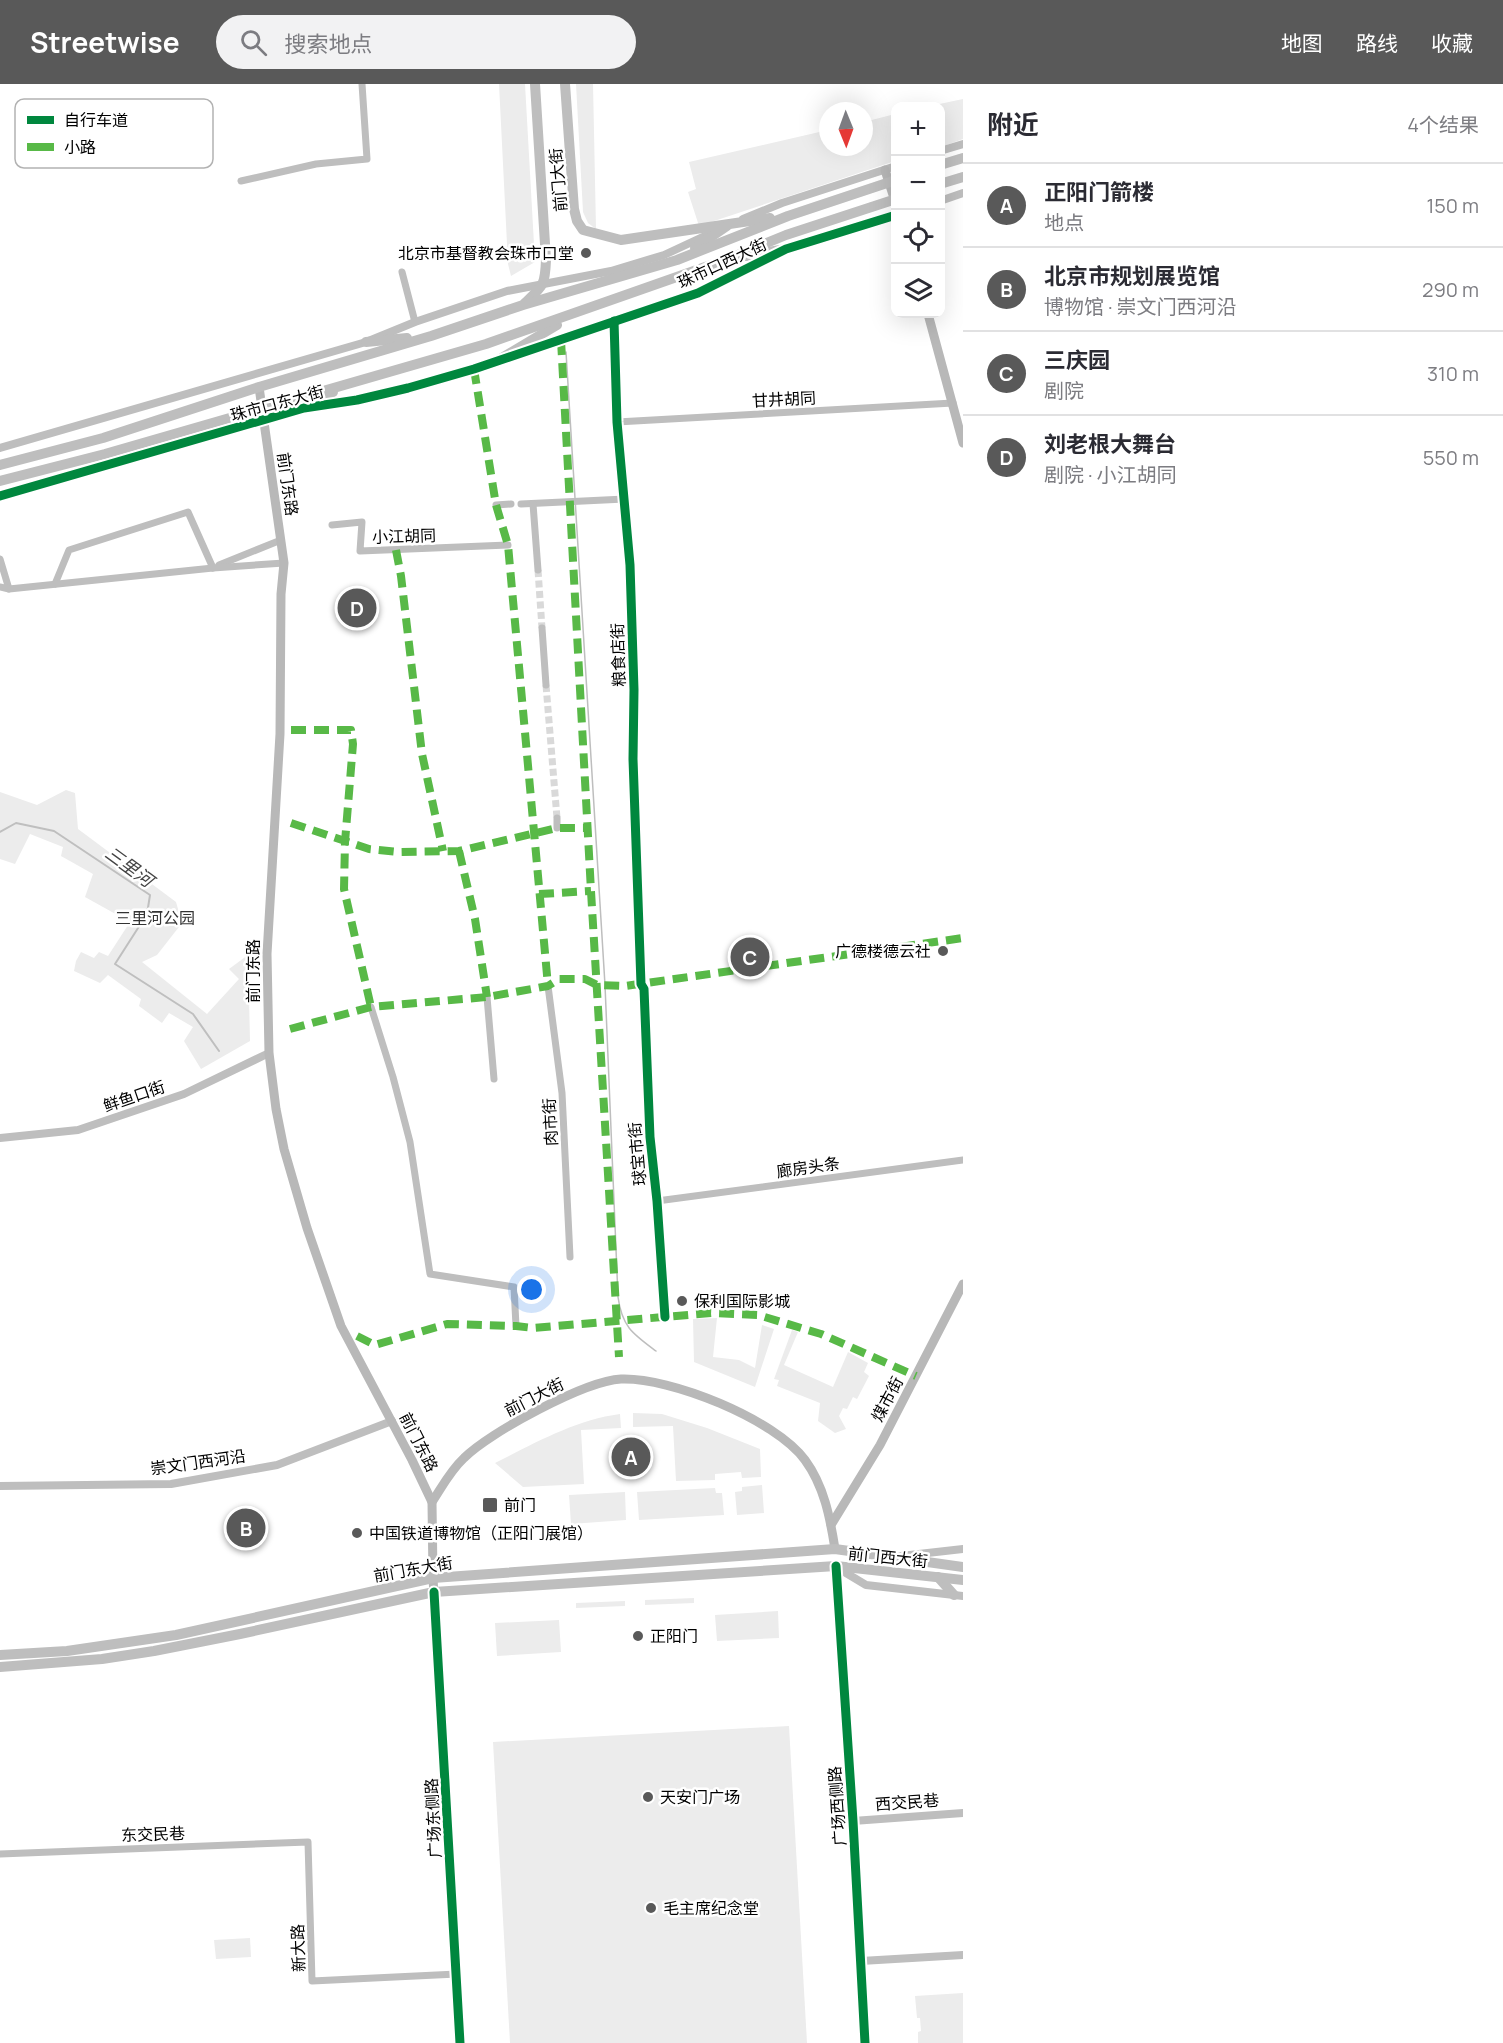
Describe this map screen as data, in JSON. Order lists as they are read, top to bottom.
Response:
{
  "streets": {
    "main road": [
      "前门大街",
      "珠市口西大街",
      "珠市口东大街",
      "前门东路",
      "煤市街",
      "前门西大街",
      "前门东大街",
      "广场西侧路",
      "广场东侧路"
    ],
    "street": [
      "甘井胡同",
      "小江胡同",
      "粮食店街",
      "鲜鱼口街",
      "肉市街",
      "球宝市街",
      "廊房头条",
      "崇文门西河沿",
      "西交民巷",
      "东交民巷",
      "新大路"
    ]
  },
  "crossings": [
    ["前门大街", "珠市口西大街"],
    ["前门大街", "珠市口东大街"],
    ["前门大街", "前门东路"],
    ["前门大街", "煤市街"],
    ["前门大街", "广场东侧路"],
    ["珠市口西大街", "珠市口东大街"],
    ["珠市口西大街", "粮食店街"],
    ["甘井胡同", "粮食店街"],
    ["珠市口东大街", "前门东路"],
    ["前门东路", "鲜鱼口街"],
    ["前门东路", "崇文门西河沿"],
    ["前门东路", "广场东侧路"],
    ["粮食店街", "球宝市街"],
    ["球宝市街", "廊房头条"],
    ["前门西大街", "前门东大街"],
    ["前门西大街", "广场西侧路"],
    ["前门东大街", "广场西侧路"],
    ["前门东大街", "广场东侧路"],
    ["西交民巷", "广场西侧路"],
    ["广场东侧路", "新大路"],
    ["东交民巷", "新大路"]
  ],
  "water": ["三里河"],
  "parks": ["三里河公园"],
  "places": {
    "other": [
      "北京市基督教会珠市口堂",
      "广德楼德云社",
      "保利国际影城",
      "中国铁道博物馆（正阳门展馆）",
      "正阳门",
      "天安门广场",
      "毛主席纪念堂"
    ],
    "transit": ["前门"]
  },
  "legend": ["自行车道", "小路"],
  "north": "bottom",
  "page": {
    "header": "Streetwise",
    "search": "搜索地点",
    "nav": ["地图", "路线", "收藏"],
    "heading": ["附近", "4个结果"],
    "map_buttons": ["+", "−"],
    "list": [
      {
        "mark": "A",
        "name": "正阳门箭楼",
        "note": "地点",
        "value": "150 m"
      },
      {
        "mark": "B",
        "name": "北京市规划展览馆",
        "note": "博物馆 · 崇文门西河沿",
        "value": "290 m"
      },
      {
        "mark": "C",
        "name": "三庆园",
        "note": "剧院",
        "value": "310 m"
      },
      {
        "mark": "D",
        "name": "刘老根大舞台",
        "note": "剧院 · 小江胡同",
        "value": "550 m"
      }
    ],
    "pins": [
      "D",
      "C",
      "A",
      "B"
    ]
  }
}
